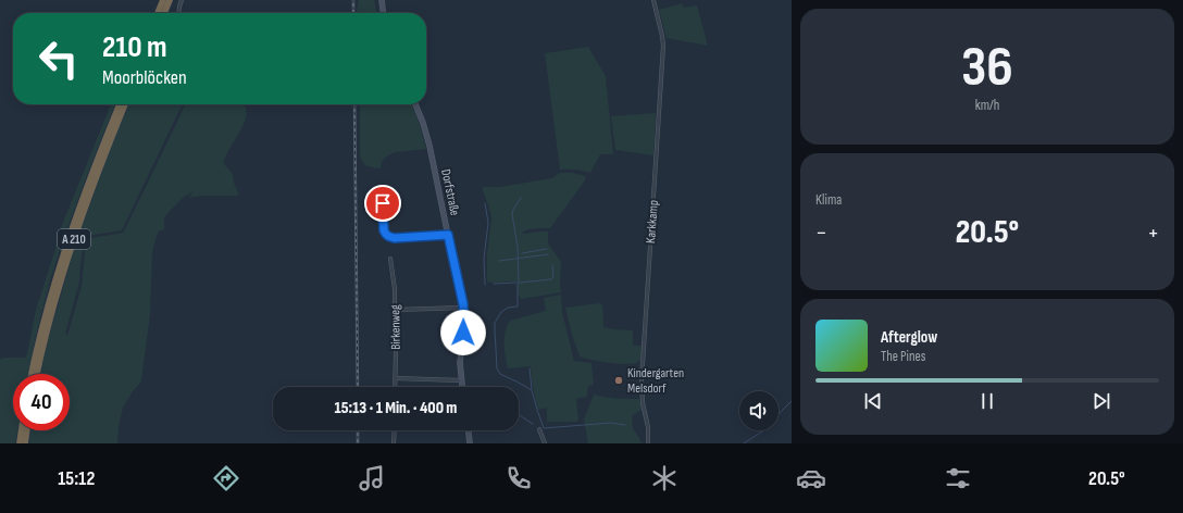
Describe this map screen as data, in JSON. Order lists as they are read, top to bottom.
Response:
{
  "streets": {
    "highway": ["A 210"],
    "street": ["Dorfstraße", "Karkkamp", "Birkenweg"]
  },
  "places": ["Kindergarten Melsdorf"],
  "page": {
    "tile": [
      ["36", "km/h"],
      "Klima"
    ],
    "turn": ["210 m", "Moorblöcken"],
    "heat": ["−", "20.5°", "+"],
    "song": ["Afterglow", "The Pines"],
    "limit": "40",
    "trip": "15:13 · 1 Min. · 400 m",
    "tabs": ["15:12", "20.5°"]
  }
}
